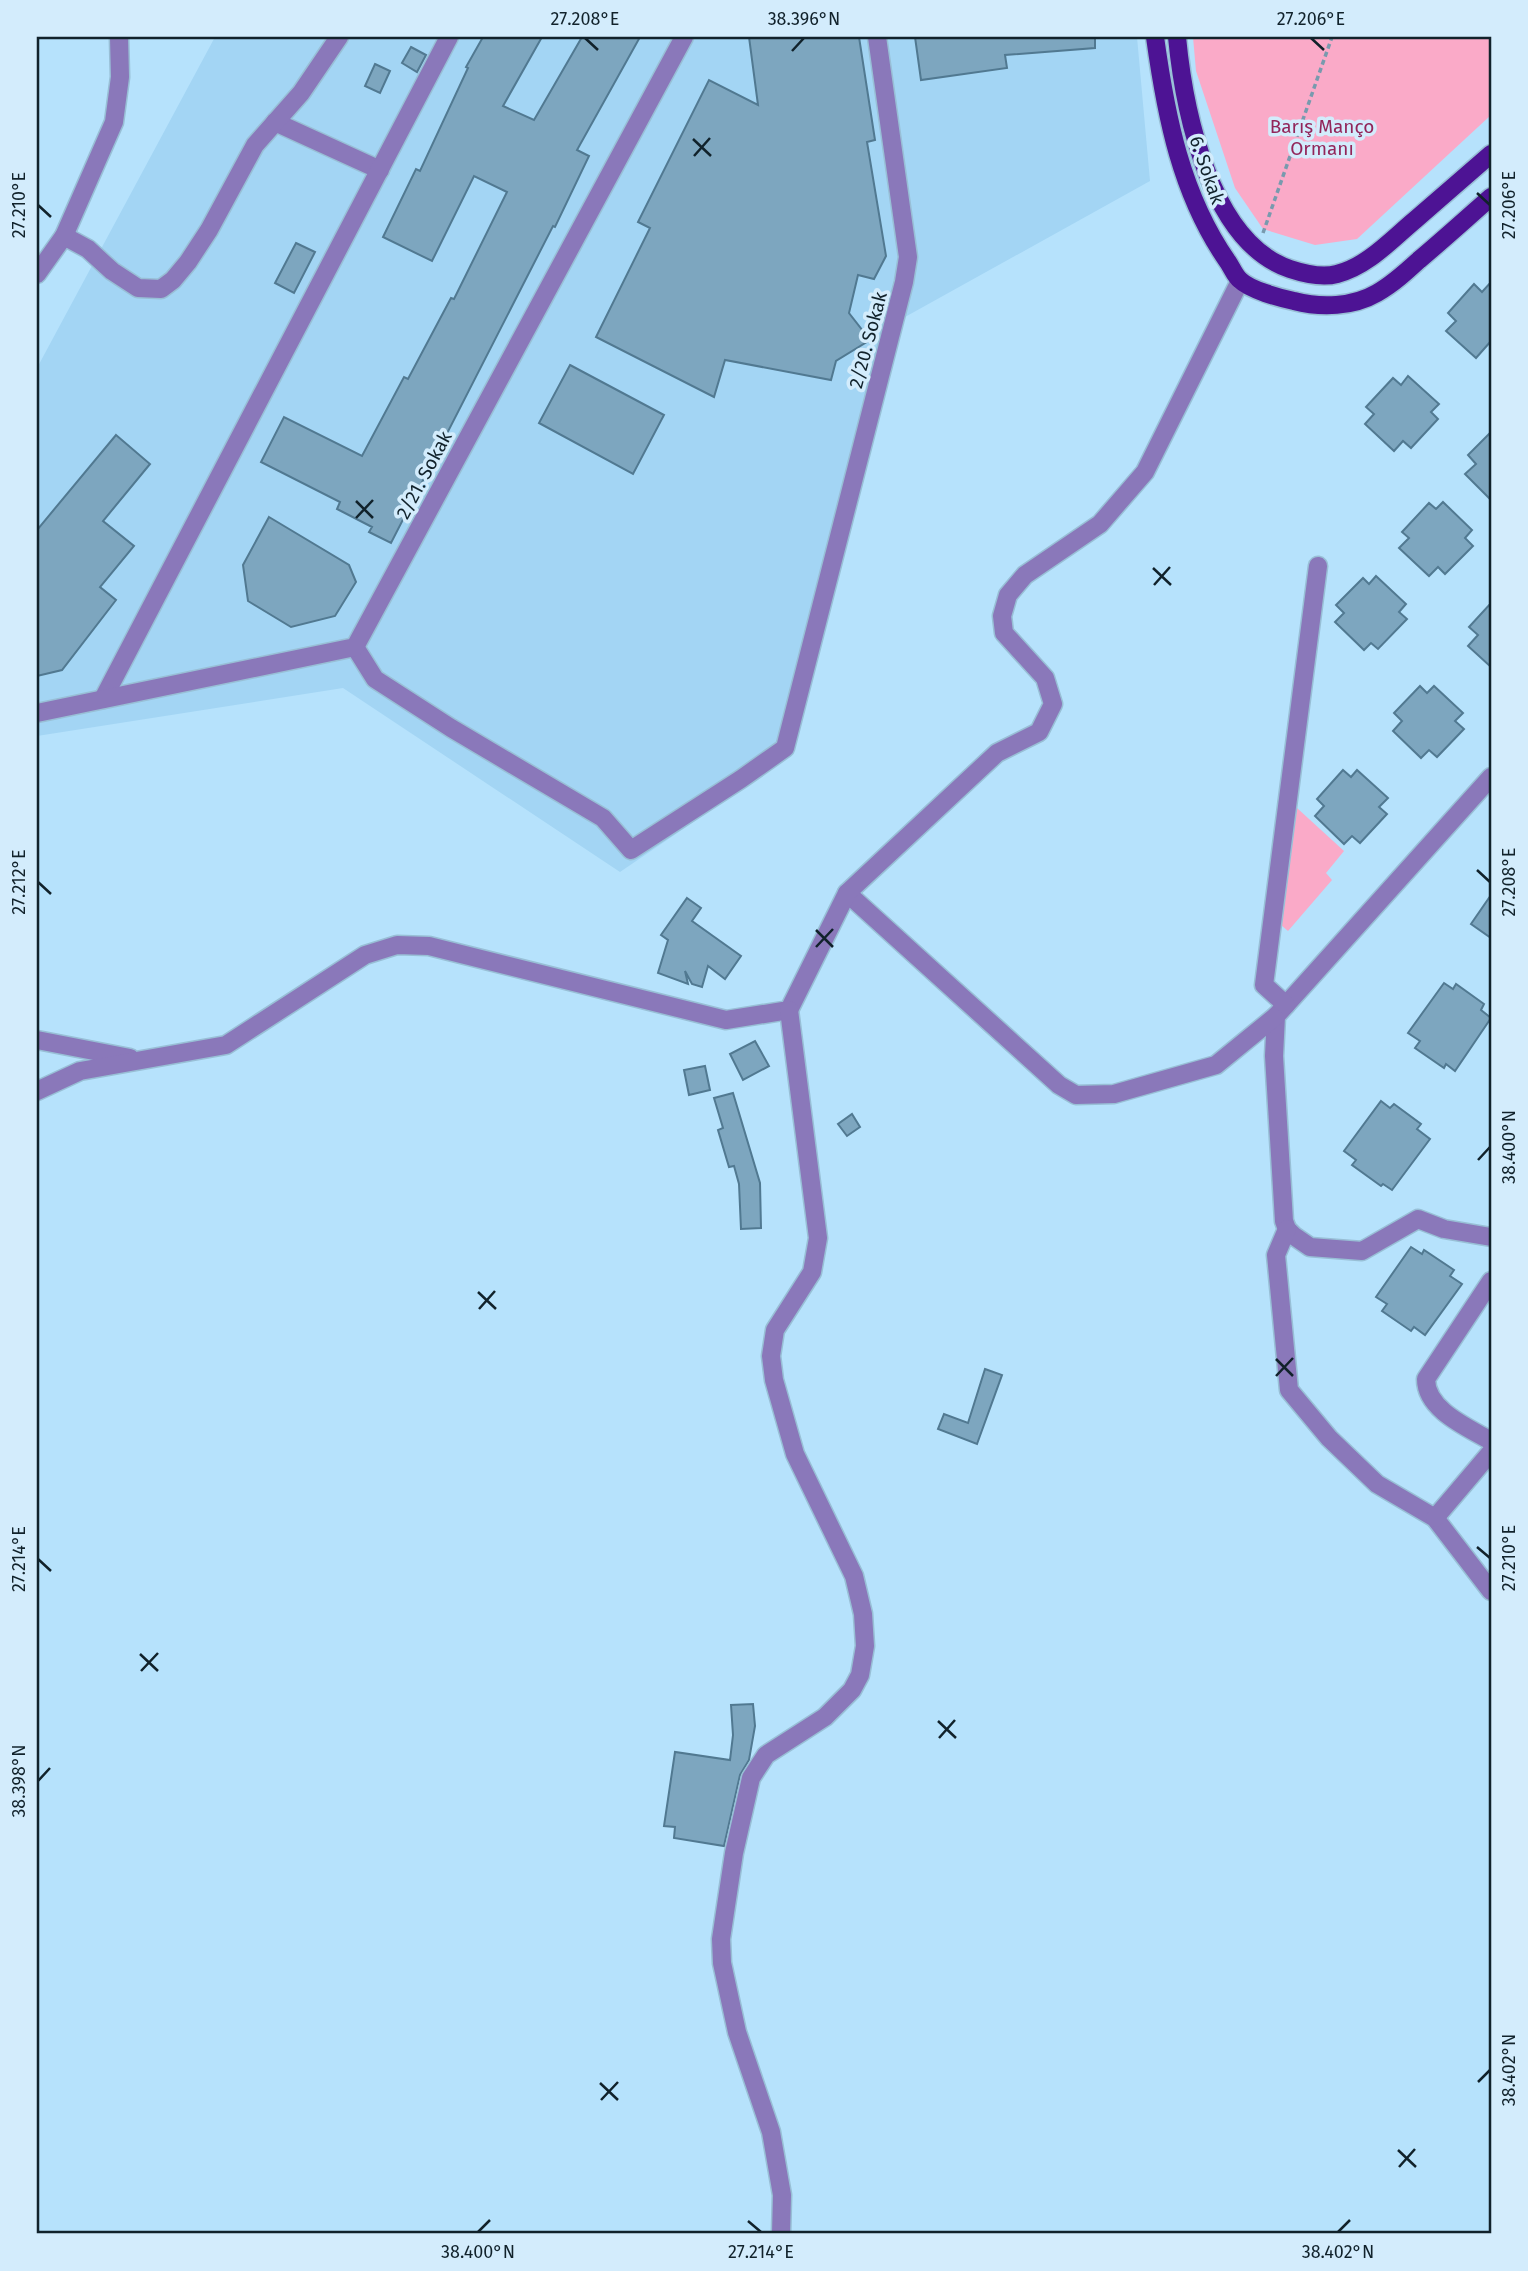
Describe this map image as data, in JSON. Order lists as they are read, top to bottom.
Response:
{
  "streets": {
    "main road": ["6. Sokak"],
    "street": ["2/20. Sokak", "2/21. Sokak"]
  },
  "crossings": [
    ["2/20. Sokak", "2/21. Sokak"]
  ],
  "parks": ["Barış Manço Ormanı"],
  "coordinates": [
    "27.208°E",
    "38.396°N",
    "27.206°E",
    "27.210°E",
    "27.212°E",
    "38.400°N",
    "27.214°E",
    "38.398°N",
    "38.402°N"
  ]
}
